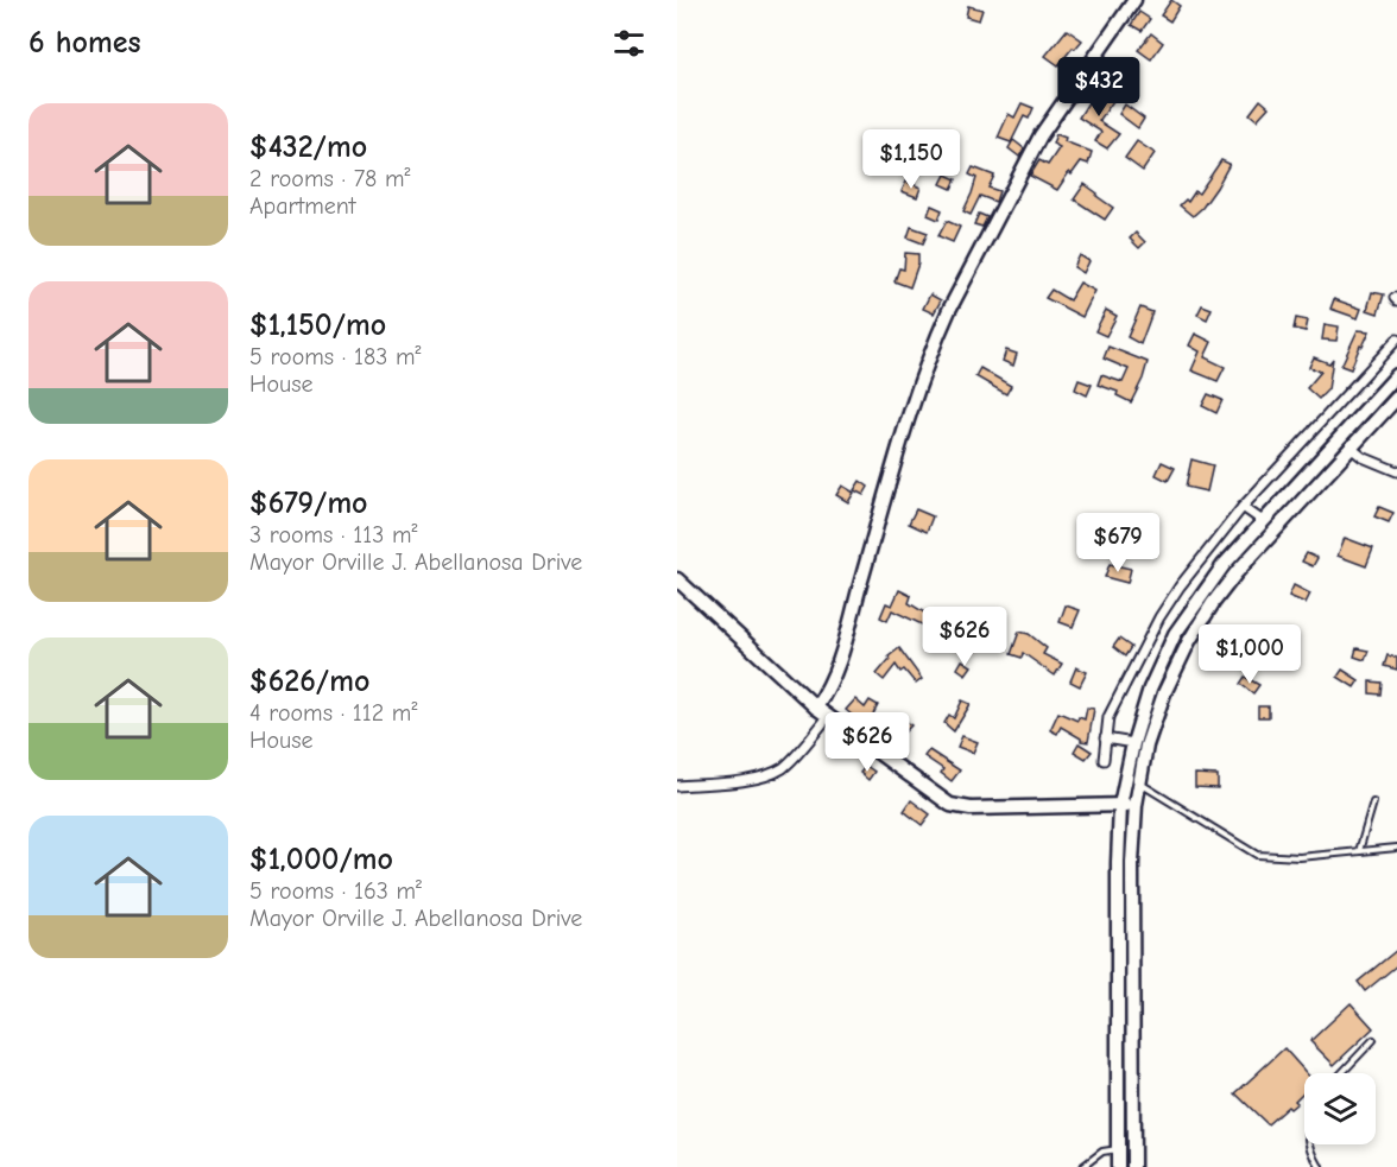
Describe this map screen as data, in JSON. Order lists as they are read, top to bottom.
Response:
{
  "page": {
    "heading": "6 homes",
    "price": [
      "$432",
      "$1,150",
      "$679",
      "$626",
      "$1,000",
      "$626"
    ],
    "list": [
      {
        "name": "$432/mo",
        "note": "2 rooms · 78 m² · Apartment"
      },
      {
        "name": "$1,150/mo",
        "note": "5 rooms · 183 m² · House"
      },
      {
        "name": "$679/mo",
        "note": "3 rooms · 113 m² · Mayor Orville J. Abellanosa Drive"
      },
      {
        "name": "$626/mo",
        "note": "4 rooms · 112 m² · House"
      },
      {
        "name": "$1,000/mo",
        "note": "5 rooms · 163 m² · Mayor Orville J. Abellanosa Drive"
      }
    ]
  }
}
